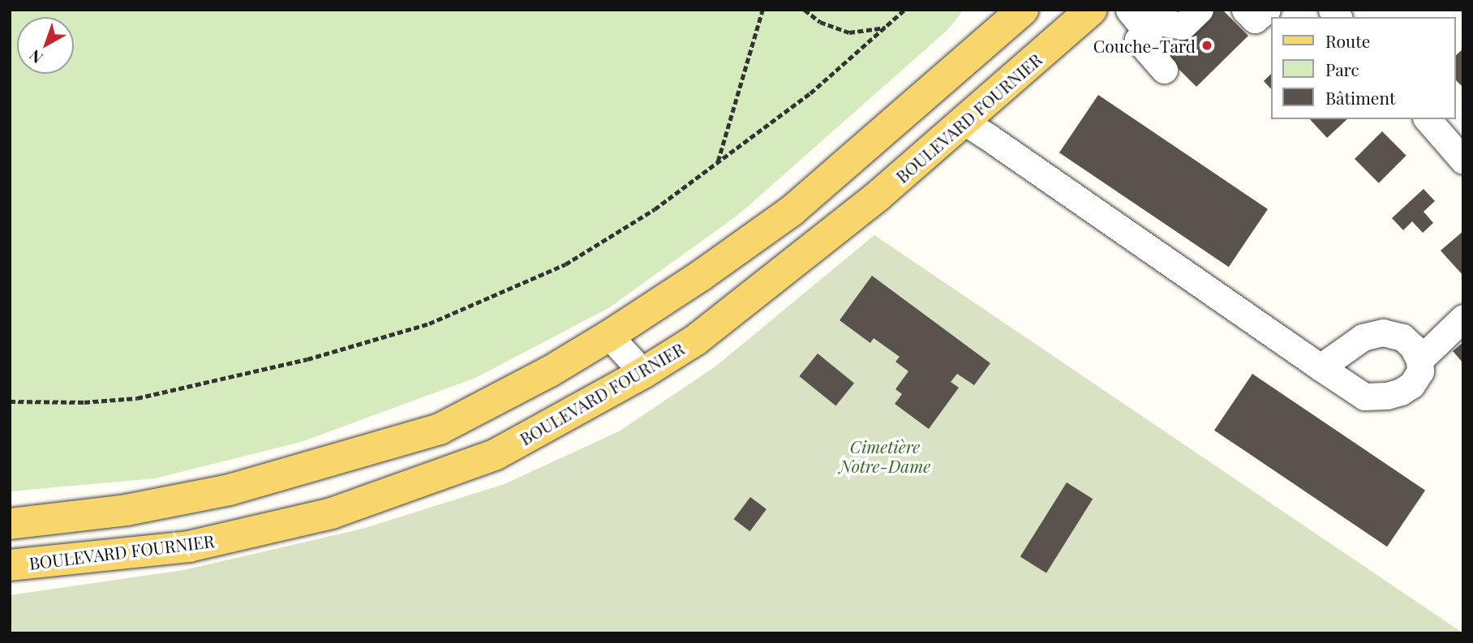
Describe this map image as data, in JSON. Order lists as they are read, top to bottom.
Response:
{
  "streets": {
    "main road": ["BOULEVARD FOURNIER"]
  },
  "parks": ["Cimetière Notre-Dame"],
  "places": ["Couche-Tard"],
  "legend": ["Route", "Parc", "Bâtiment"],
  "north": "bottom left"
}
